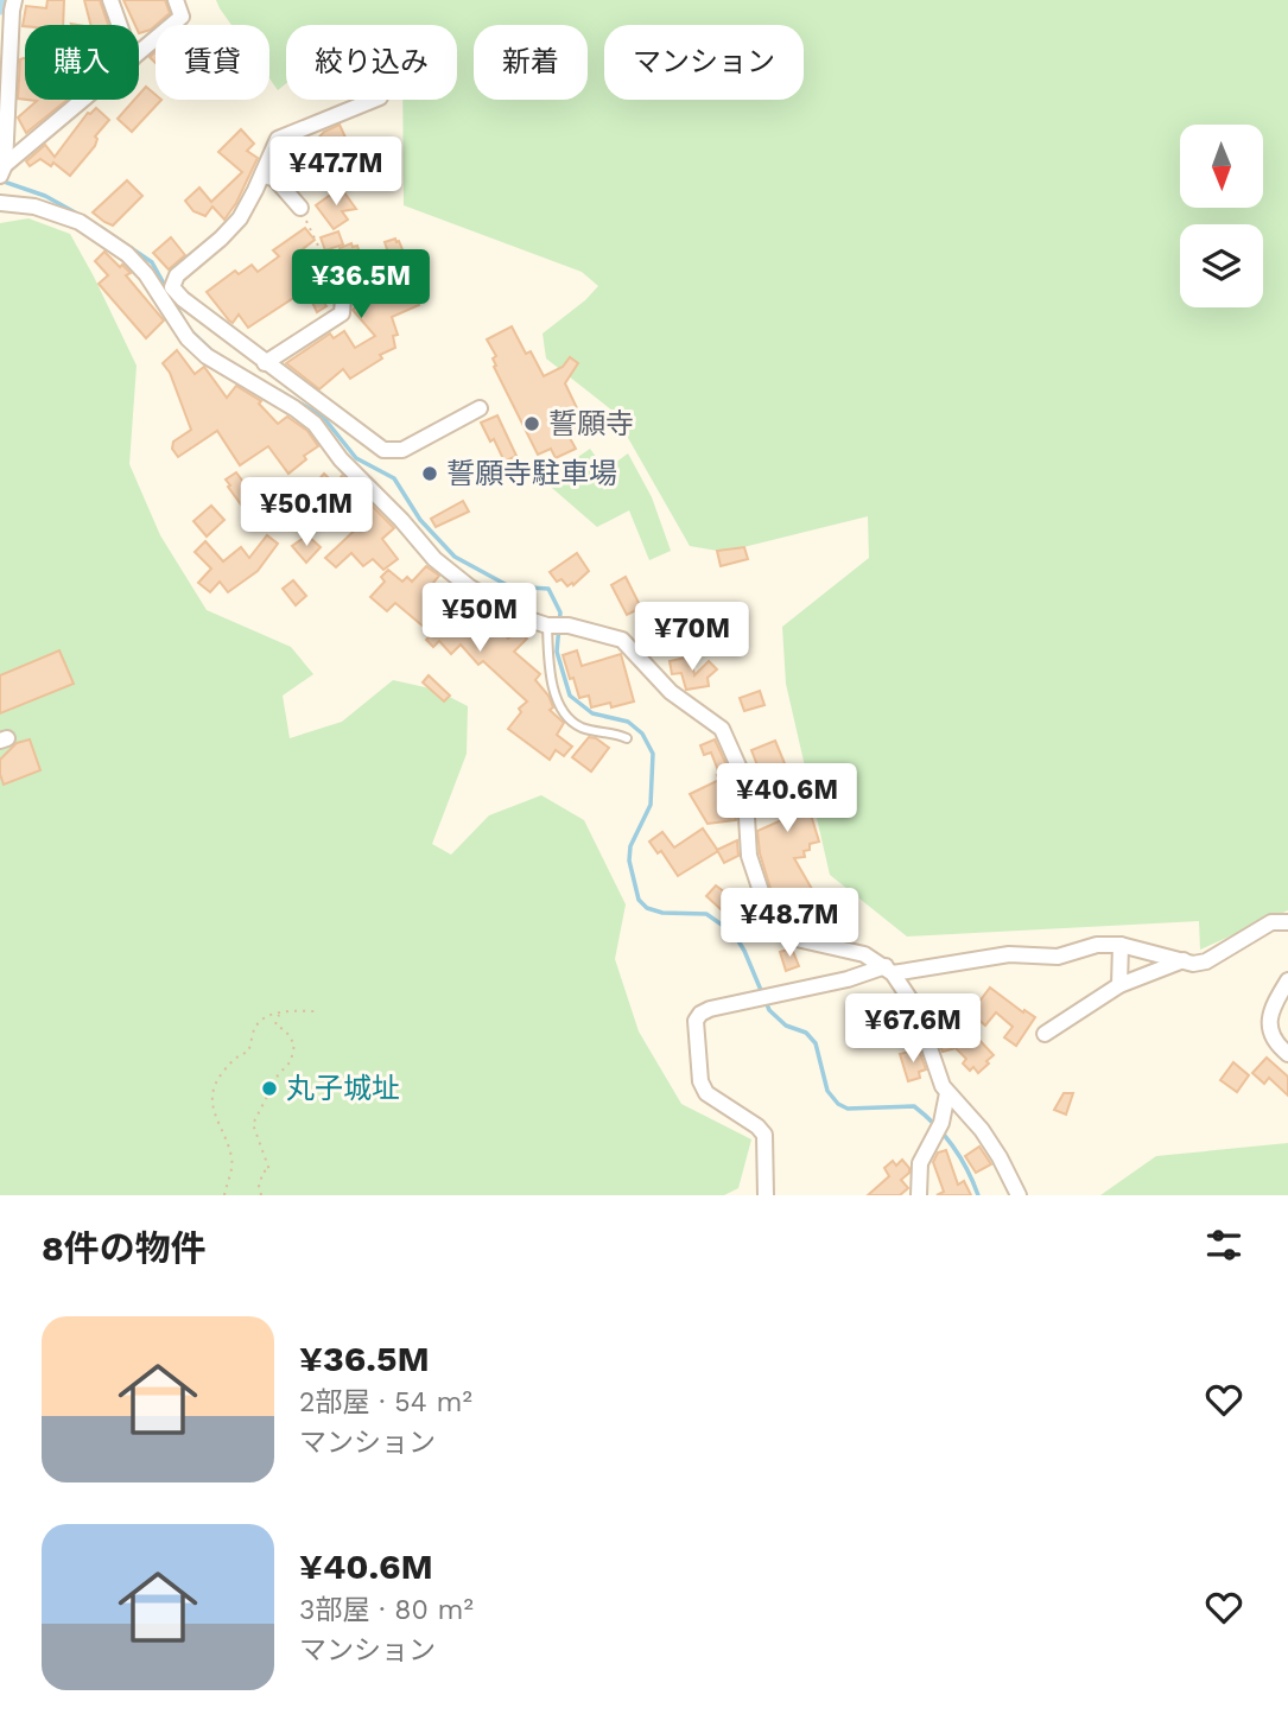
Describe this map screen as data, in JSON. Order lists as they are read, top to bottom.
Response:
{
  "places": ["誓願寺", "誓願寺駐車場", "丸子城址"],
  "north": "bottom",
  "page": {
    "chip": [
      "購入",
      "賃貸",
      "絞り込み",
      "新着",
      "マンション"
    ],
    "price": [
      "¥47.7M",
      "¥36.5M",
      "¥50.1M",
      "¥50M",
      "¥70M",
      "¥40.6M",
      "¥48.7M",
      "¥67.6M"
    ],
    "heading": "8件の物件",
    "list": [
      {
        "name": "¥36.5M",
        "note": "2部屋 · 54 m² · マンション"
      },
      {
        "name": "¥40.6M",
        "note": "3部屋 · 80 m² · マンション"
      }
    ]
  }
}
